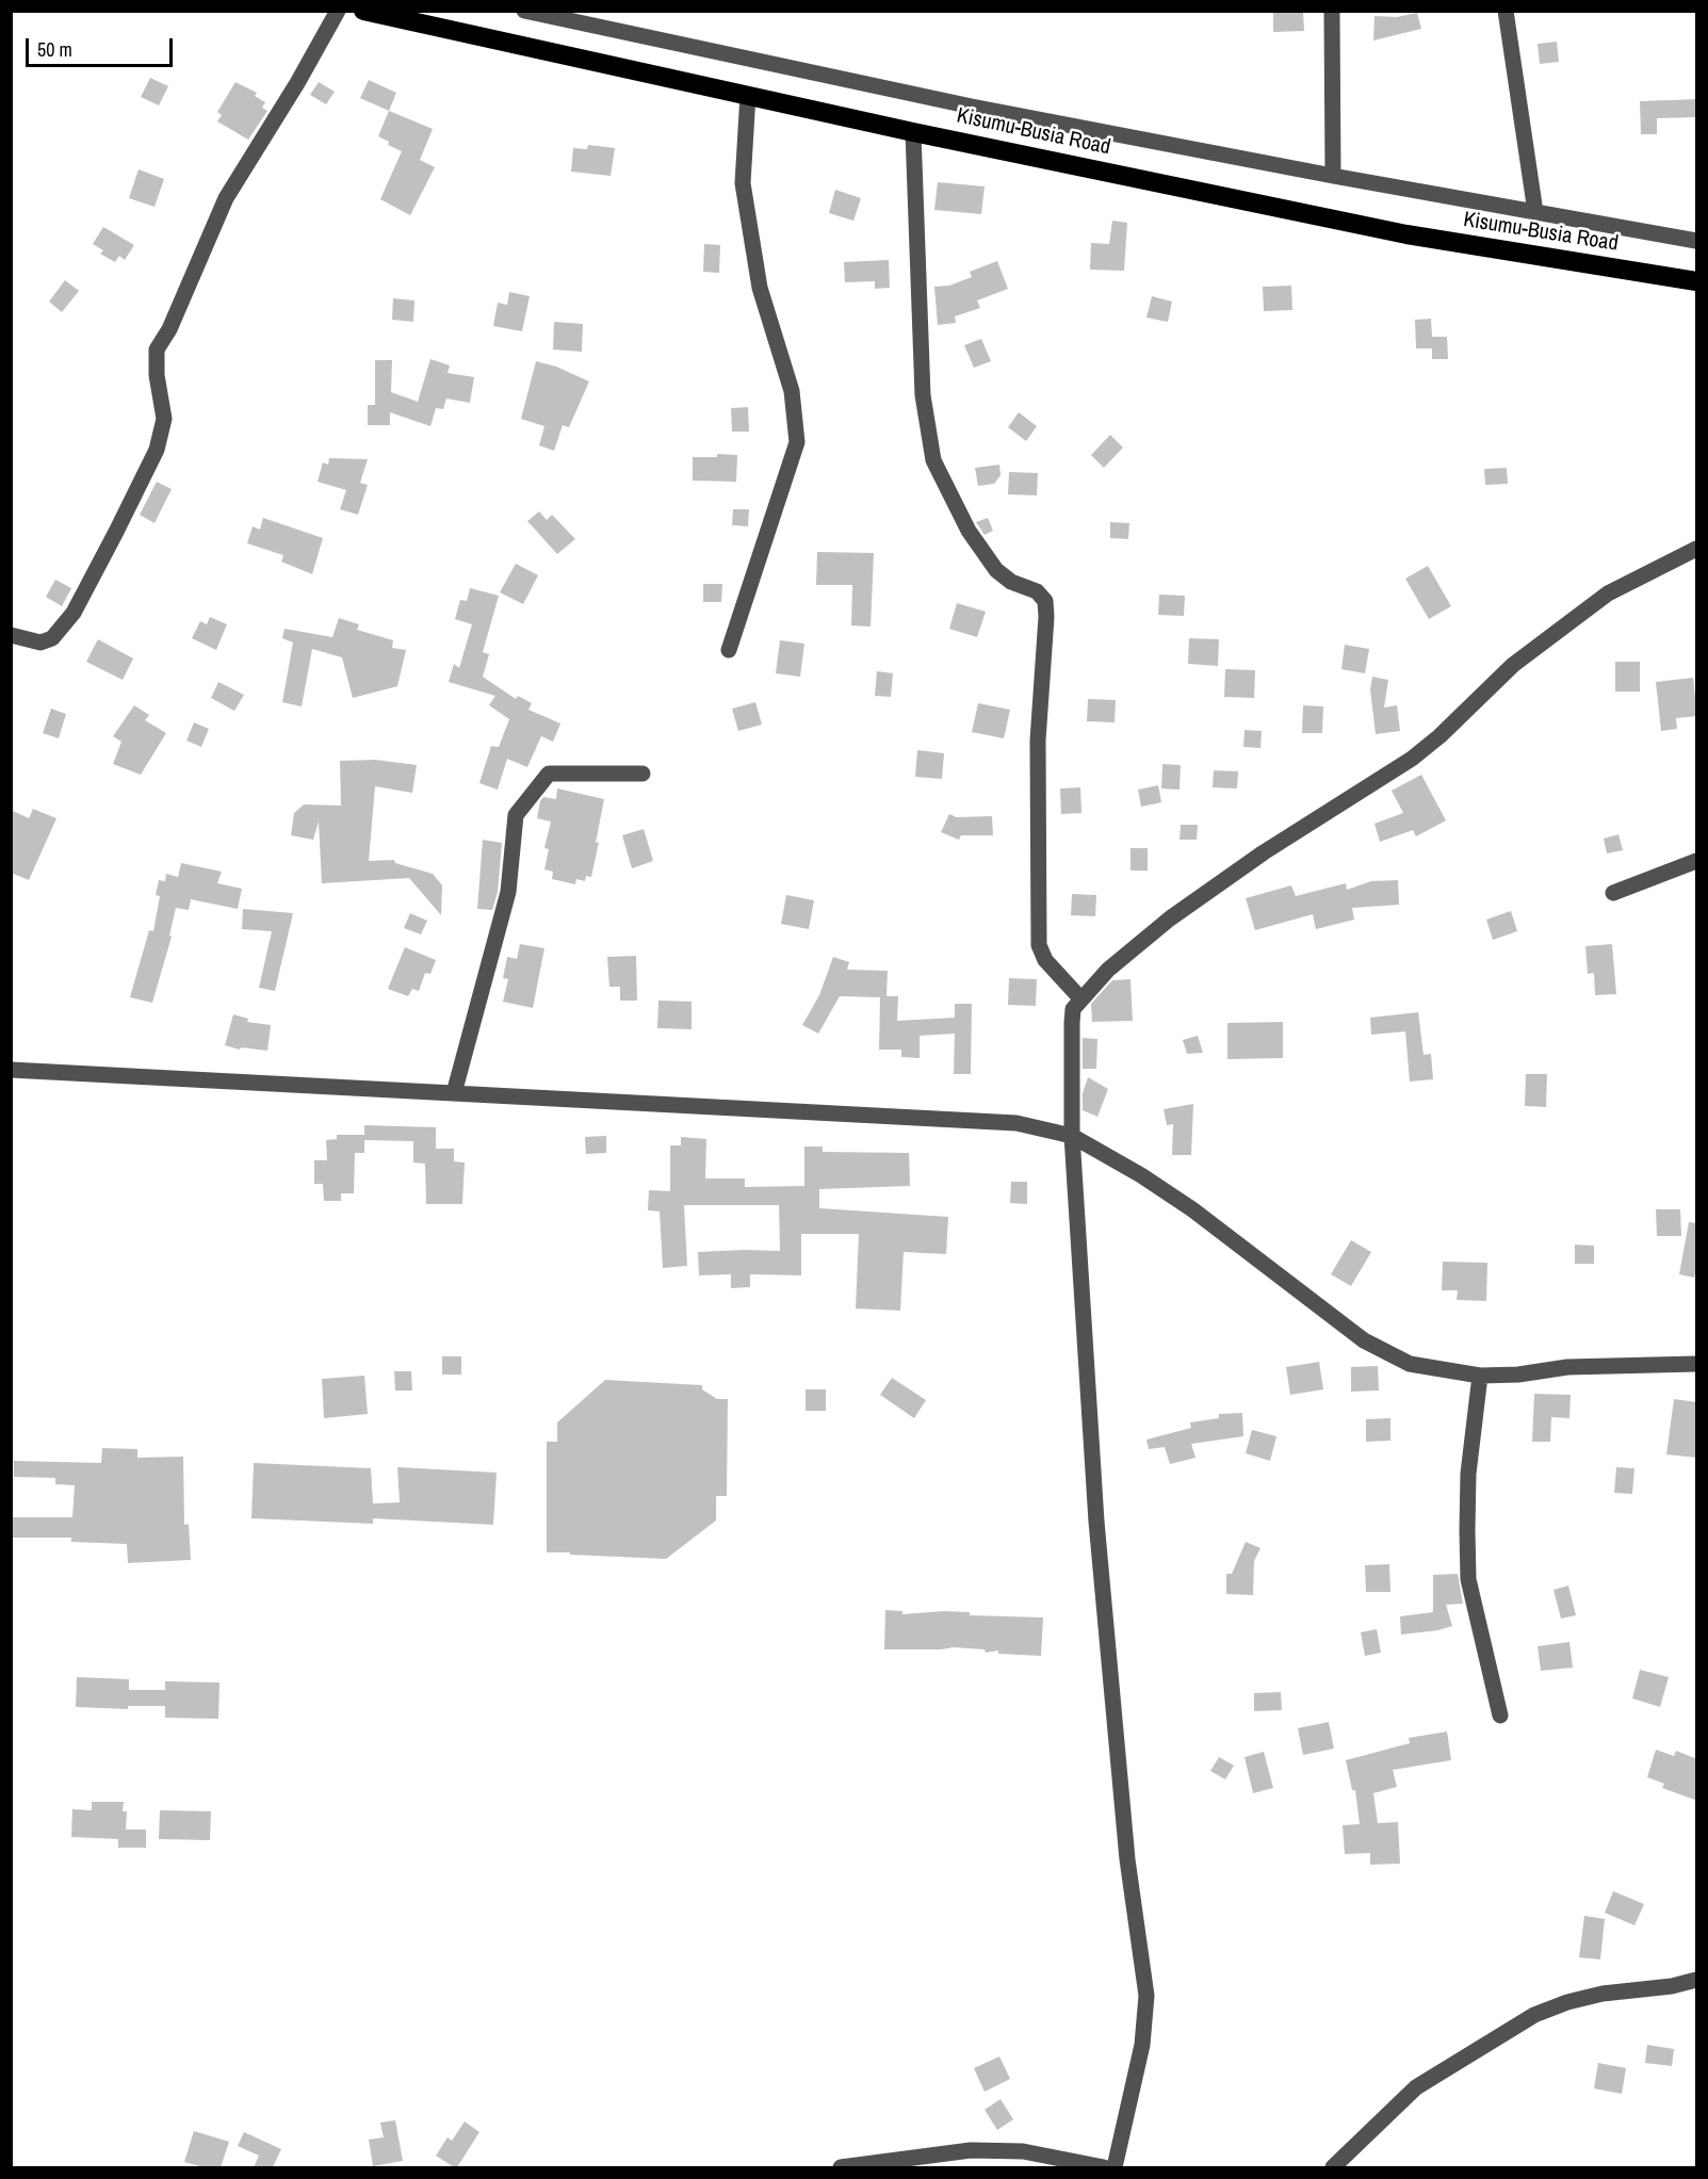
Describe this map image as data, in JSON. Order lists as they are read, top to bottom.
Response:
{
  "streets": {
    "highway": ["Kisumu-Busia Road"]
  },
  "scale_bar": "50 m"
}
